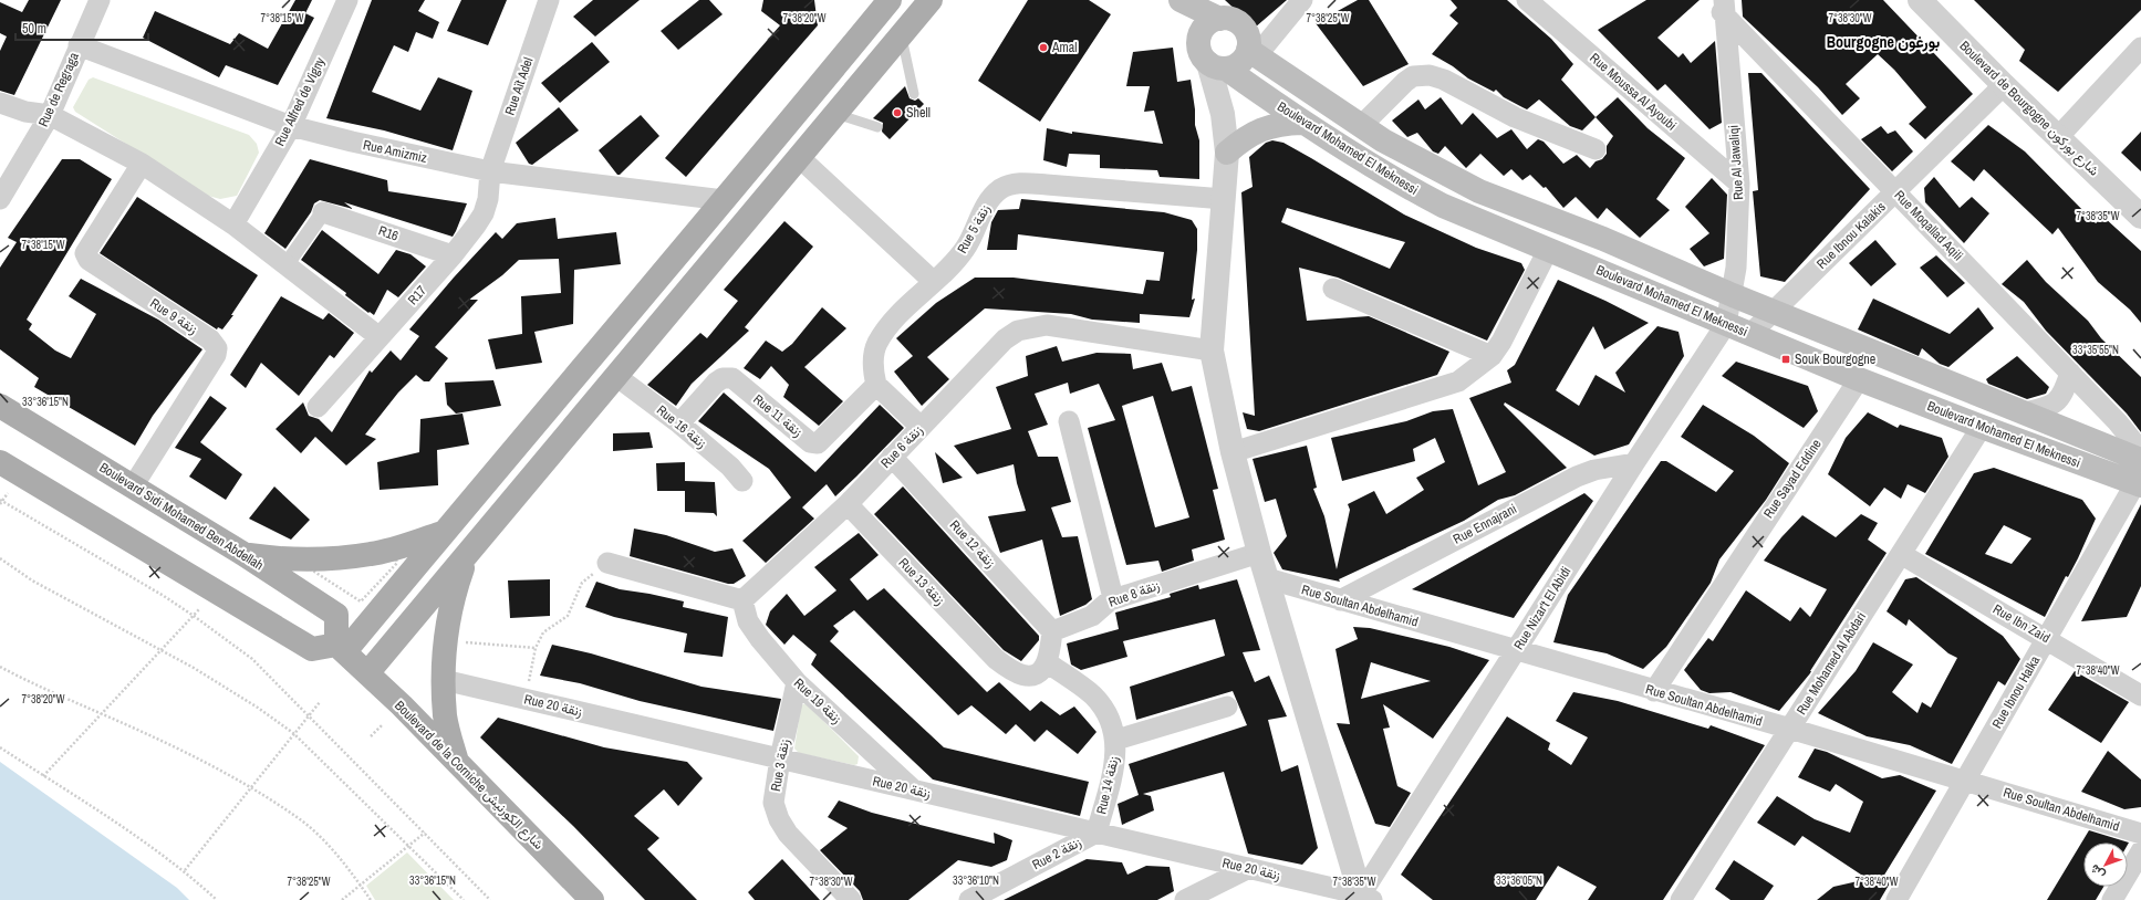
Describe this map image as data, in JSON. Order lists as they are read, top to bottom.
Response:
{
  "streets": {
    "main road": ["Boulevard Mohamed El Meknessi", "Boulevard Sidi Mohamed Ben Abdellah", "Boulevard de la Corniche شارع الكورنيش"],
    "street": [
      "Rue Aït Adel",
      "Rue de Regraga",
      "Rue Moussa Al Ayoubi",
      "Rue Alfred de Vigny",
      "Boulevard de Bourgogne شارع بوركون",
      "Rue Amizmiz",
      "Rue Al Jawaliqi",
      "Rue Moqallad Aqili",
      "Rue 5 زنقة",
      "R16",
      "Rue Ibnou Kalakis",
      "R17",
      "Rue 9 زنقة",
      "Rue 11 زنقة",
      "Rue 16 زنقة",
      "Rue 6 زنقة",
      "Rue Sayad Eddine",
      "Rue Ennajrani",
      "Rue 12 زنقة",
      "Rue 13 زنقة",
      "Rue 8 زنقة",
      "Rue Soultan Abdelhamid",
      "Rue Nizar't El Abidi",
      "Rue Ibn Zaid",
      "Rue Mohamed Al Abdari",
      "Rue Ibnou Halka",
      "Rue 19 زنقة",
      "Rue 20 زنقة",
      "Rue 3 زنقة",
      "Rue 14 زنقة",
      "Rue 2 زنقة"
    ]
  },
  "crossings": [
    ["Rue Aït Adel", "Rue Amizmiz"],
    ["Rue Aït Adel", "R17"],
    ["Rue de Regraga", "Rue Amizmiz"],
    ["Rue Moussa Al Ayoubi", "Rue Al Jawaliqi"],
    ["Rue Alfred de Vigny", "Rue Amizmiz"],
    ["Boulevard de Bourgogne شارع بوركون", "Rue Ibnou Kalakis"],
    ["Boulevard Mohamed El Meknessi", "Rue Al Jawaliqi"],
    ["Boulevard Mohamed El Meknessi", "Rue Moqallad Aqili"],
    ["Boulevard Mohamed El Meknessi", "Rue Ibnou Kalakis"],
    ["Boulevard Mohamed El Meknessi", "Rue Sayad Eddine"],
    ["Boulevard Mohamed El Meknessi", "Rue Nizar't El Abidi"],
    ["Boulevard Mohamed El Meknessi", "Rue Mohamed Al Abdari"],
    ["Boulevard Mohamed El Meknessi", "Rue Ibnou Halka"],
    ["Rue Amizmiz", "R17"],
    ["Rue Al Jawaliqi", "Rue Moqallad Aqili"],
    ["Rue Al Jawaliqi", "Rue Nizar't El Abidi"],
    ["Rue Moqallad Aqili", "Rue Ibnou Kalakis"],
    ["Rue 5 زنقة", "Rue 11 زنقة"],
    ["R16", "R17"],
    ["Rue 9 زنقة", "Boulevard Sidi Mohamed Ben Abdellah"],
    ["Rue 11 زنقة", "Rue 16 زنقة"],
    ["Rue 6 زنقة", "Rue 12 زنقة"],
    ["Rue 6 زنقة", "Rue 13 زنقة"],
    ["Rue 6 زنقة", "Rue 19 زنقة"],
    ["Rue Sayad Eddine", "Rue Soultan Abdelhamid"],
    ["Boulevard Sidi Mohamed Ben Abdellah", "Boulevard de la Corniche شارع الكورنيش"],
    ["Rue Ennajrani", "Rue Soultan Abdelhamid"],
    ["Rue Ennajrani", "Rue Nizar't El Abidi"],
    ["Rue 12 زنقة", "Rue 8 زنقة"],
    ["Rue 13 زنقة", "Rue 14 زنقة"],
    ["Rue Soultan Abdelhamid", "Rue Nizar't El Abidi"],
    ["Rue Soultan Abdelhamid", "Rue Mohamed Al Abdari"],
    ["Rue Soultan Abdelhamid", "Rue Ibnou Halka"],
    ["Rue Nizar't El Abidi", "Rue 20 زنقة"],
    ["Rue Ibn Zaid", "Rue Mohamed Al Abdari"],
    ["Rue Ibn Zaid", "Rue Ibnou Halka"],
    ["Rue 19 زنقة", "Rue 20 زنقة"],
    ["Rue 19 زنقة", "Rue 3 زنقة"],
    ["Rue 20 زنقة", "Rue 3 زنقة"],
    ["Rue 20 زنقة", "Rue 14 زنقة"],
    ["Rue 20 زنقة", "Rue 2 زنقة"],
    ["Rue 14 زنقة", "Rue 2 زنقة"]
  ],
  "districts": ["Bourgogne بورغون"],
  "places": {
    "other": ["Amal", "Shell"],
    "transit": ["Souk Bourgogne"]
  },
  "scale_bar": "50 m",
  "north": "bottom left",
  "coordinates": [
    "7°38'15\"W",
    "7°38'20\"W",
    "7°38'25\"W",
    "7°38'30\"W",
    "7°38'35\"W",
    "33°35'55\"N",
    "33°36'15\"N",
    "7°38'40\"W",
    "33°36'10\"N",
    "33°36'05\"N"
  ]
}
